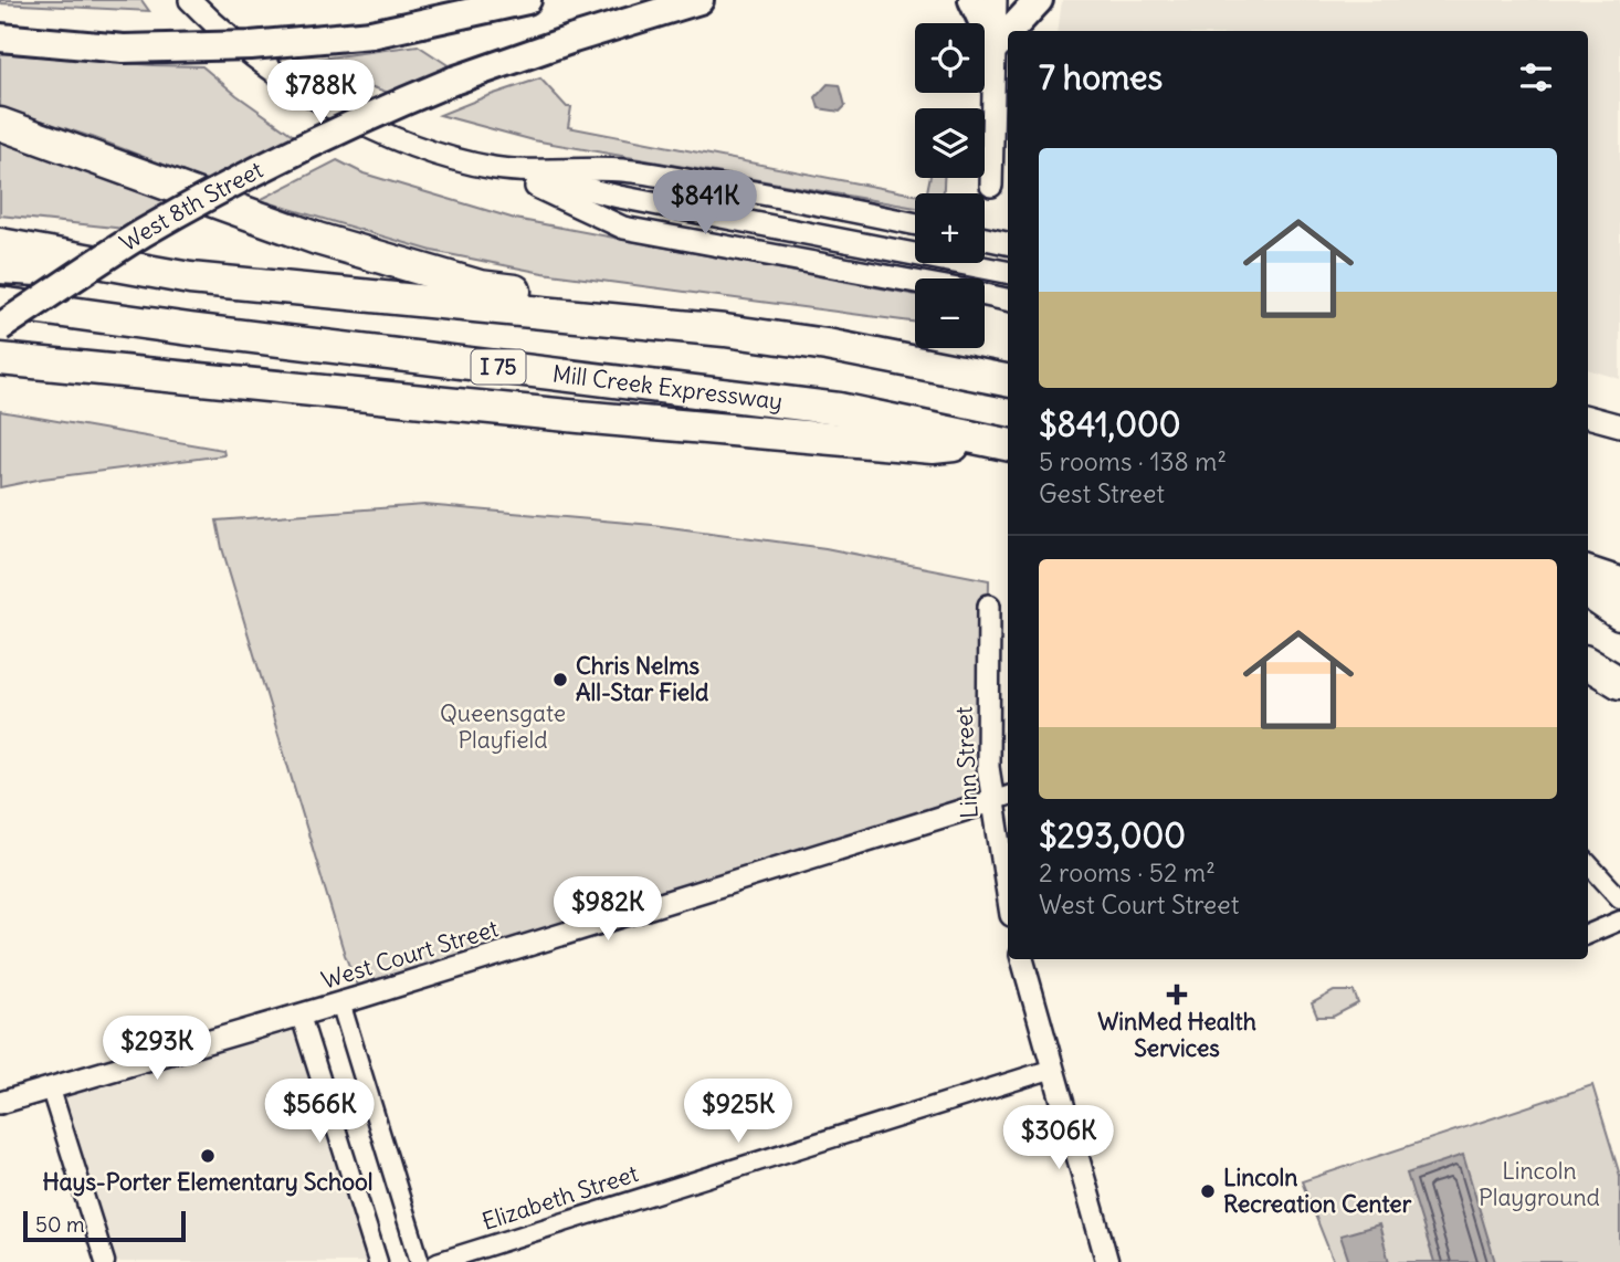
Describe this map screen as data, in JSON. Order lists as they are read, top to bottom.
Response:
{
  "streets": {
    "highway": ["I 75", "Mill Creek Expressway"],
    "main road": ["West 8th Street"],
    "street": ["Linn Street", "West Court Street", "Elizabeth Street"]
  },
  "crossings": [
    ["Linn Street", "West Court Street"]
  ],
  "parks": ["Queensgate Playfield", "Lincoln Playground"],
  "places": {
    "other": ["Chris Nelms All-Star Field", "Hays-Porter Elementary School", "Lincoln Recreation Center"],
    "health": ["WinMed Health Services"]
  },
  "scale_bar": "50 m",
  "page": {
    "map_buttons": ["+", "−"],
    "heading": "7 homes",
    "price": [
      "$788K",
      "$841K",
      "$982K",
      "$293K",
      "$566K",
      "$925K",
      "$306K"
    ],
    "list": [
      {
        "name": "$841,000",
        "note": "5 rooms · 138 m² · Gest Street"
      },
      {
        "name": "$293,000",
        "note": "2 rooms · 52 m² · West Court Street"
      }
    ],
    "scale": "50 m"
  }
}
